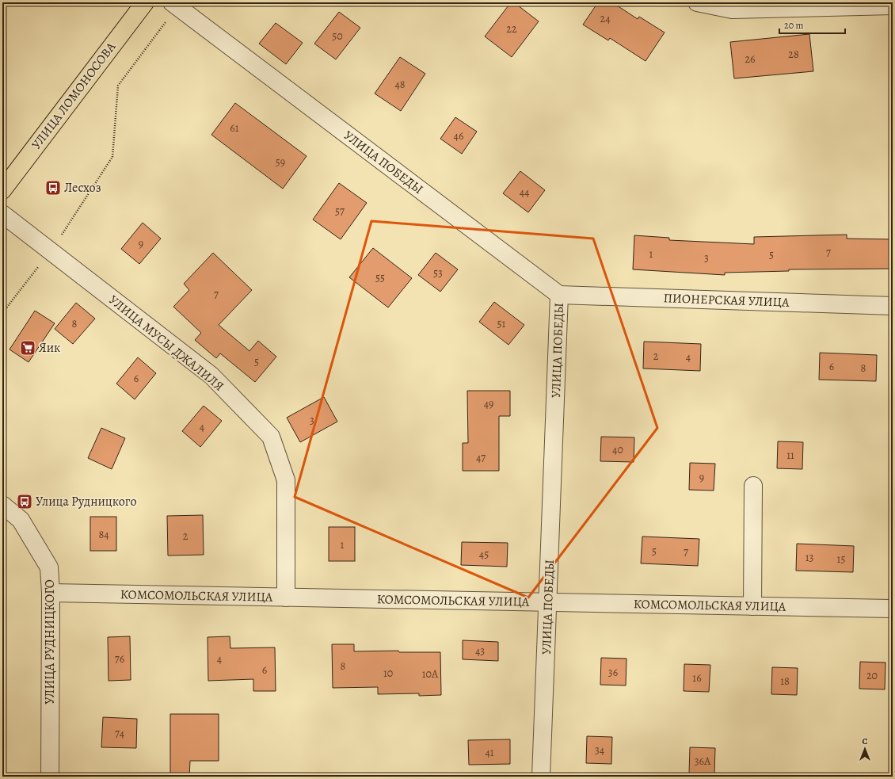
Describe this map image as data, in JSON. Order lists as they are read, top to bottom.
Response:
{
  "streets": {
    "main road": ["УЛИЦА ЛОМОНОСОВА"],
    "street": [
      "УЛИЦА ПОБЕДЫ",
      "ПИОНЕРСКАЯ УЛИЦА",
      "УЛИЦА МУСЫ ДЖАЛИЛЯ",
      "КОМСОМОЛЬСКАЯ УЛИЦА",
      "УЛИЦА РУДНИЦКОГО"
    ]
  },
  "crossings": [
    ["УЛИЦА ПОБЕДЫ", "ПИОНЕРСКАЯ УЛИЦА"],
    ["УЛИЦА ПОБЕДЫ", "КОМСОМОЛЬСКАЯ УЛИЦА"],
    ["УЛИЦА МУСЫ ДЖАЛИЛЯ", "КОМСОМОЛЬСКАЯ УЛИЦА"],
    ["КОМСОМОЛЬСКАЯ УЛИЦА", "УЛИЦА РУДНИЦКОГО"]
  ],
  "places": {
    "bus stop": ["Лесхоз", "Улица Рудницкого"],
    "supermarket": ["Яик"]
  },
  "house_numbers": [
    "24",
    "22",
    "50",
    "28",
    "26",
    "48",
    "61",
    "46",
    "59",
    "44",
    "57",
    "9",
    "7",
    "1",
    "5",
    "3",
    "53",
    "55",
    "7",
    "8",
    "51",
    "2",
    "4",
    "5",
    "6",
    "8",
    "6",
    "49",
    "3",
    "4",
    "40",
    "11",
    "47",
    "9",
    "84",
    "2",
    "1",
    "5",
    "7",
    "45",
    "13",
    "15",
    "43",
    "76",
    "4",
    "8",
    "6",
    "36",
    "10",
    "10А",
    "20",
    "16",
    "18",
    "74",
    "34",
    "41",
    "36А"
  ],
  "scale_bar": "20 m",
  "north": "top"
}
